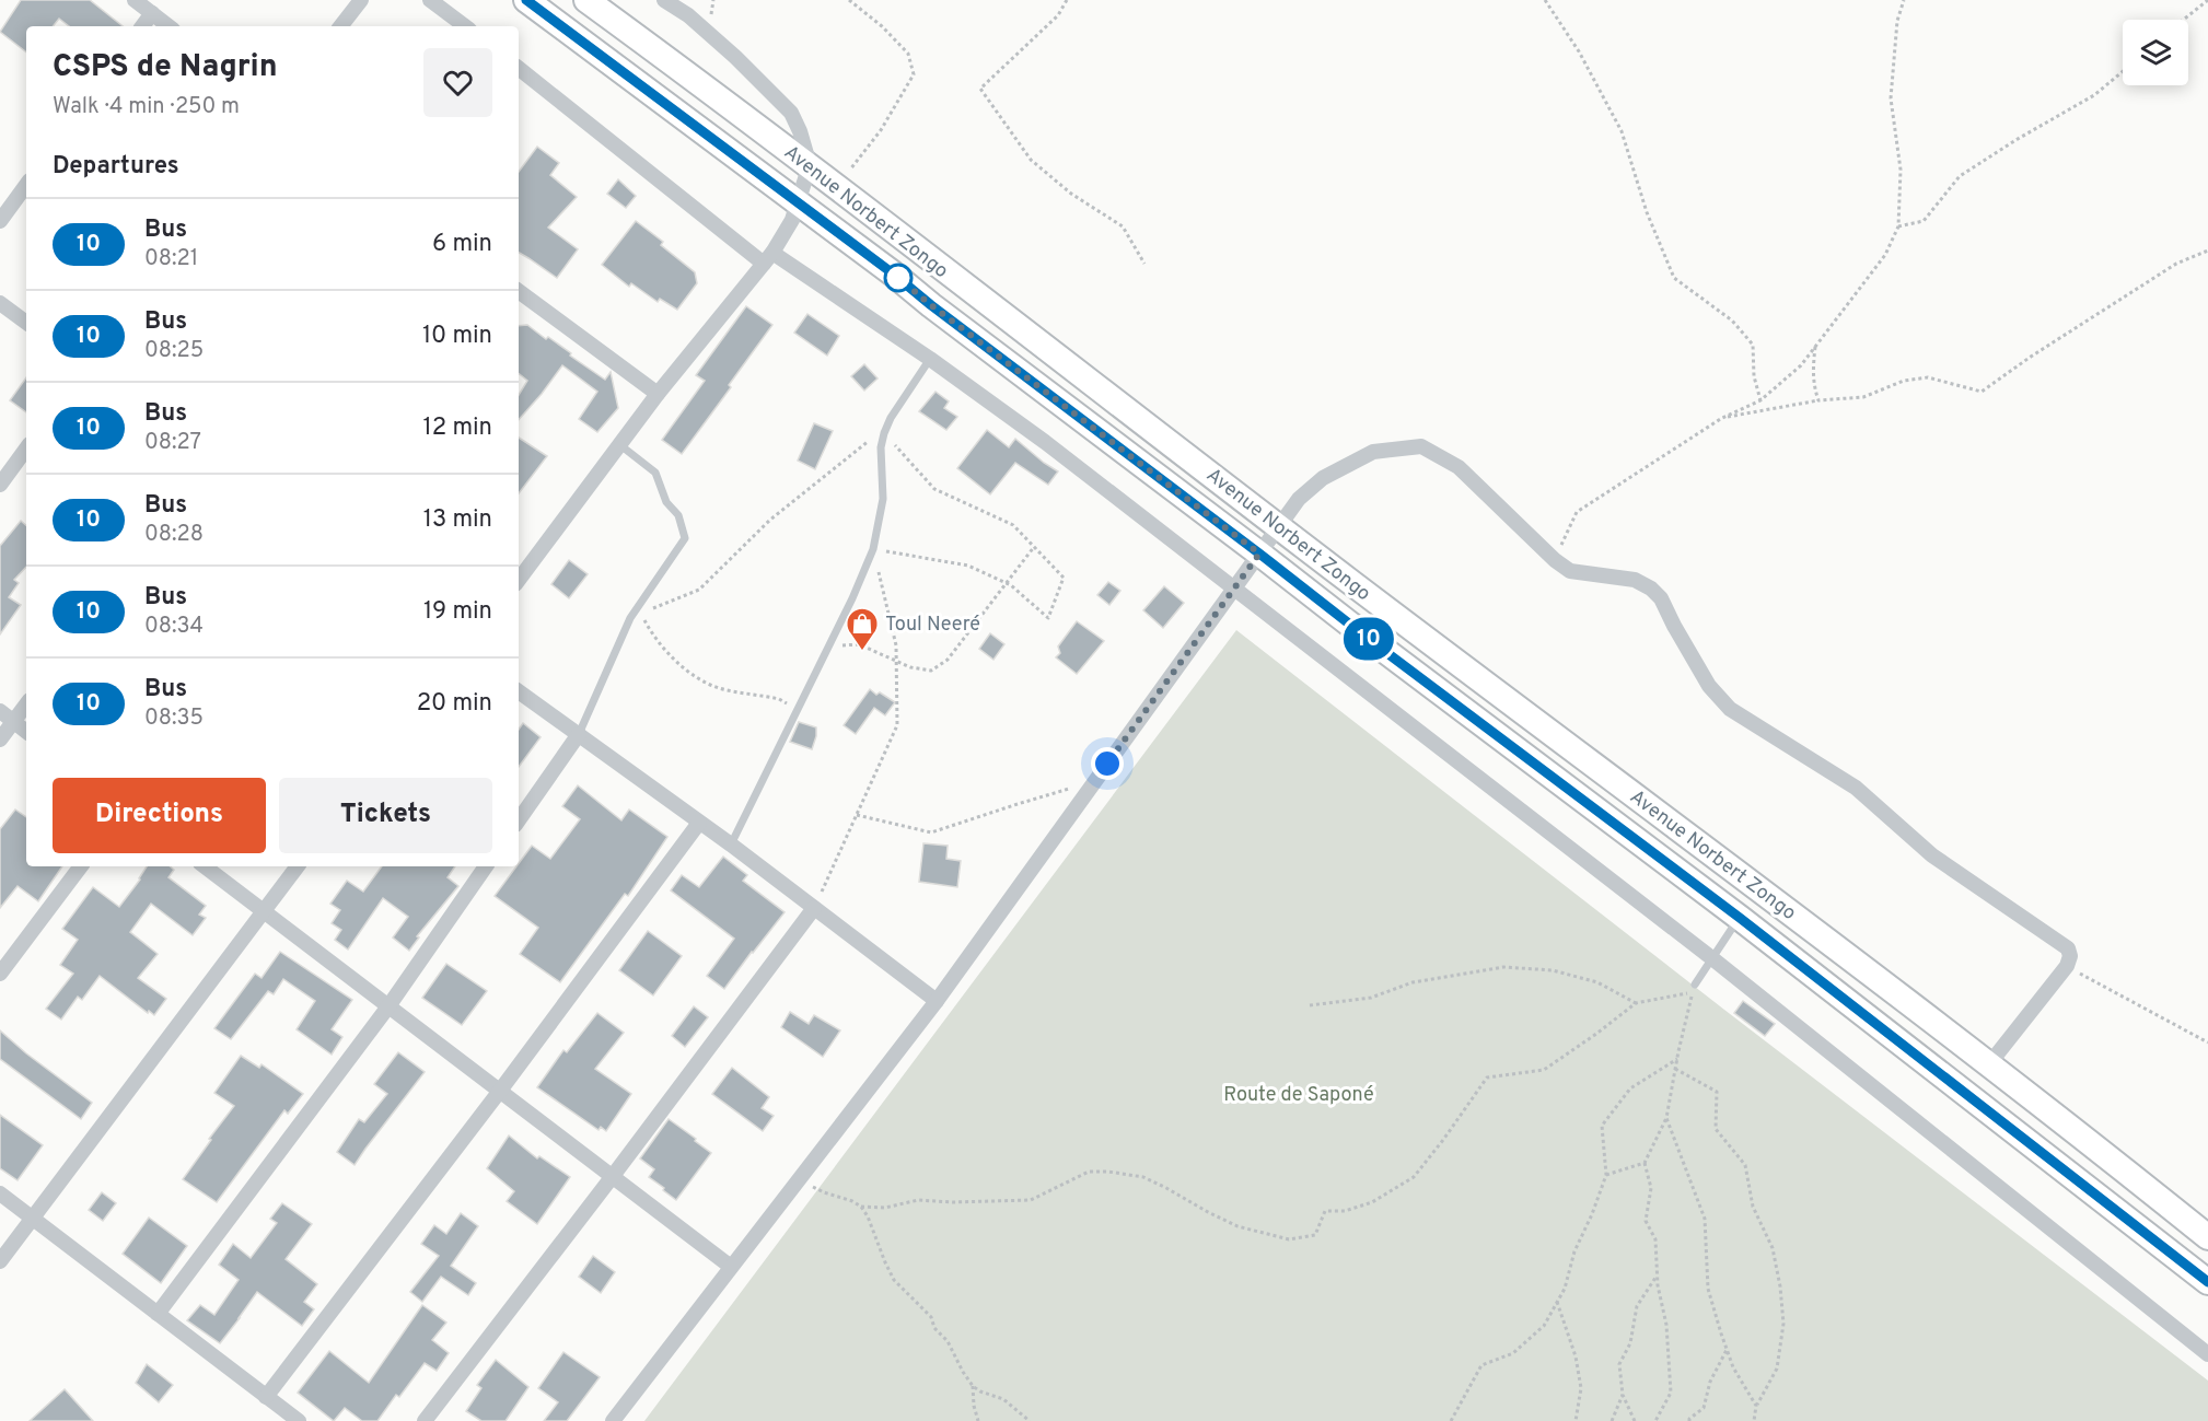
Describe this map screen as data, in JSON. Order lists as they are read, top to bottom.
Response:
{
  "streets": {
    "main road": ["Avenue Norbert Zongo"]
  },
  "parks": ["Route de Saponé"],
  "places": {
    "shop": ["Toul Neeré"]
  },
  "lines": ["bus line 10"],
  "page": {
    "on_map": "10",
    "heading": [
      ["CSPS de Nagrin", "Walk · 4 min · 250 m"],
      "Departures"
    ],
    "list": [
      {
        "mark": "10",
        "name": "Bus",
        "note": "08:21",
        "value": "6 min"
      },
      {
        "mark": "10",
        "name": "Bus",
        "note": "08:25",
        "value": "10 min"
      },
      {
        "mark": "10",
        "name": "Bus",
        "note": "08:27",
        "value": "12 min"
      },
      {
        "mark": "10",
        "name": "Bus",
        "note": "08:28",
        "value": "13 min"
      },
      {
        "mark": "10",
        "name": "Bus",
        "note": "08:34",
        "value": "19 min"
      },
      {
        "mark": "10",
        "name": "Bus",
        "note": "08:35",
        "value": "20 min"
      }
    ],
    "buttons": ["Directions", "Tickets"]
  }
}
